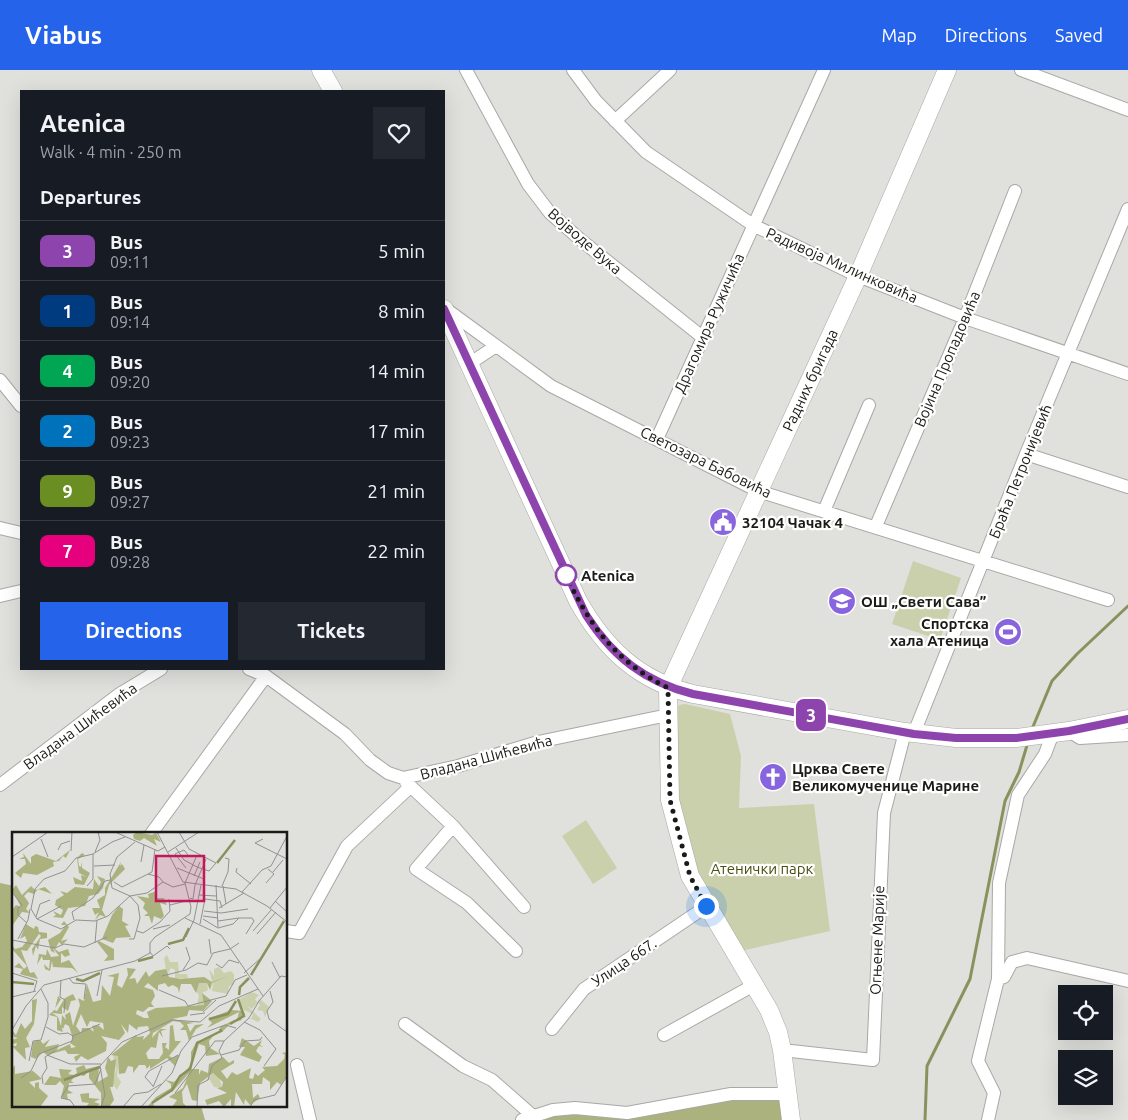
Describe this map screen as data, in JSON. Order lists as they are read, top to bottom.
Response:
{
  "streets": {
    "street": [
      "Војводе Вука",
      "Радивоја Милинковића",
      "Драгомира Ружичића",
      "Војина Пропадовића",
      "Радних бригада",
      "Светозара Бабовића",
      "Браћа Петронијевић",
      "Владана Шићевића",
      "Огњене Марије",
      "Улица 667."
    ]
  },
  "crossings": [
    ["Војводе Вука", "Драгомира Ружичића"],
    ["Радивоја Милинковића", "Драгомира Ружичића"],
    ["Радивоја Милинковића", "Војина Пропадовића"],
    ["Радивоја Милинковића", "Радних бригада"],
    ["Радивоја Милинковића", "Браћа Петронијевић"],
    ["Драгомира Ружичића", "Светозара Бабовића"],
    ["Војина Пропадовића", "Светозара Бабовића"],
    ["Радних бригада", "Светозара Бабовића"],
    ["Светозара Бабовића", "Браћа Петронијевић"],
    ["Браћа Петронијевић", "Огњене Марије"]
  ],
  "parks": ["Атенички парк"],
  "places": {
    "public building": ["32104 Чачак 4"],
    "other": ["Atenica"],
    "school or university": ["ОШ „Свети Сава”"],
    "sports": ["Спортска хала Атеница"],
    "church": ["Црква Свете Великомученице Марине"]
  },
  "lines": ["bus line 3"],
  "page": {
    "header": "Viabus",
    "nav": ["Map", "Directions", "Saved"],
    "on_map": "3",
    "heading": [
      ["Atenica", "Walk · 4 min · 250 m"],
      "Departures"
    ],
    "list": [
      {
        "mark": "3",
        "name": "Bus",
        "note": "09:11",
        "value": "5 min"
      },
      {
        "mark": "1",
        "name": "Bus",
        "note": "09:14",
        "value": "8 min"
      },
      {
        "mark": "4",
        "name": "Bus",
        "note": "09:20",
        "value": "14 min"
      },
      {
        "mark": "2",
        "name": "Bus",
        "note": "09:23",
        "value": "17 min"
      },
      {
        "mark": "9",
        "name": "Bus",
        "note": "09:27",
        "value": "21 min"
      },
      {
        "mark": "7",
        "name": "Bus",
        "note": "09:28",
        "value": "22 min"
      }
    ],
    "buttons": ["Directions", "Tickets"]
  }
}
